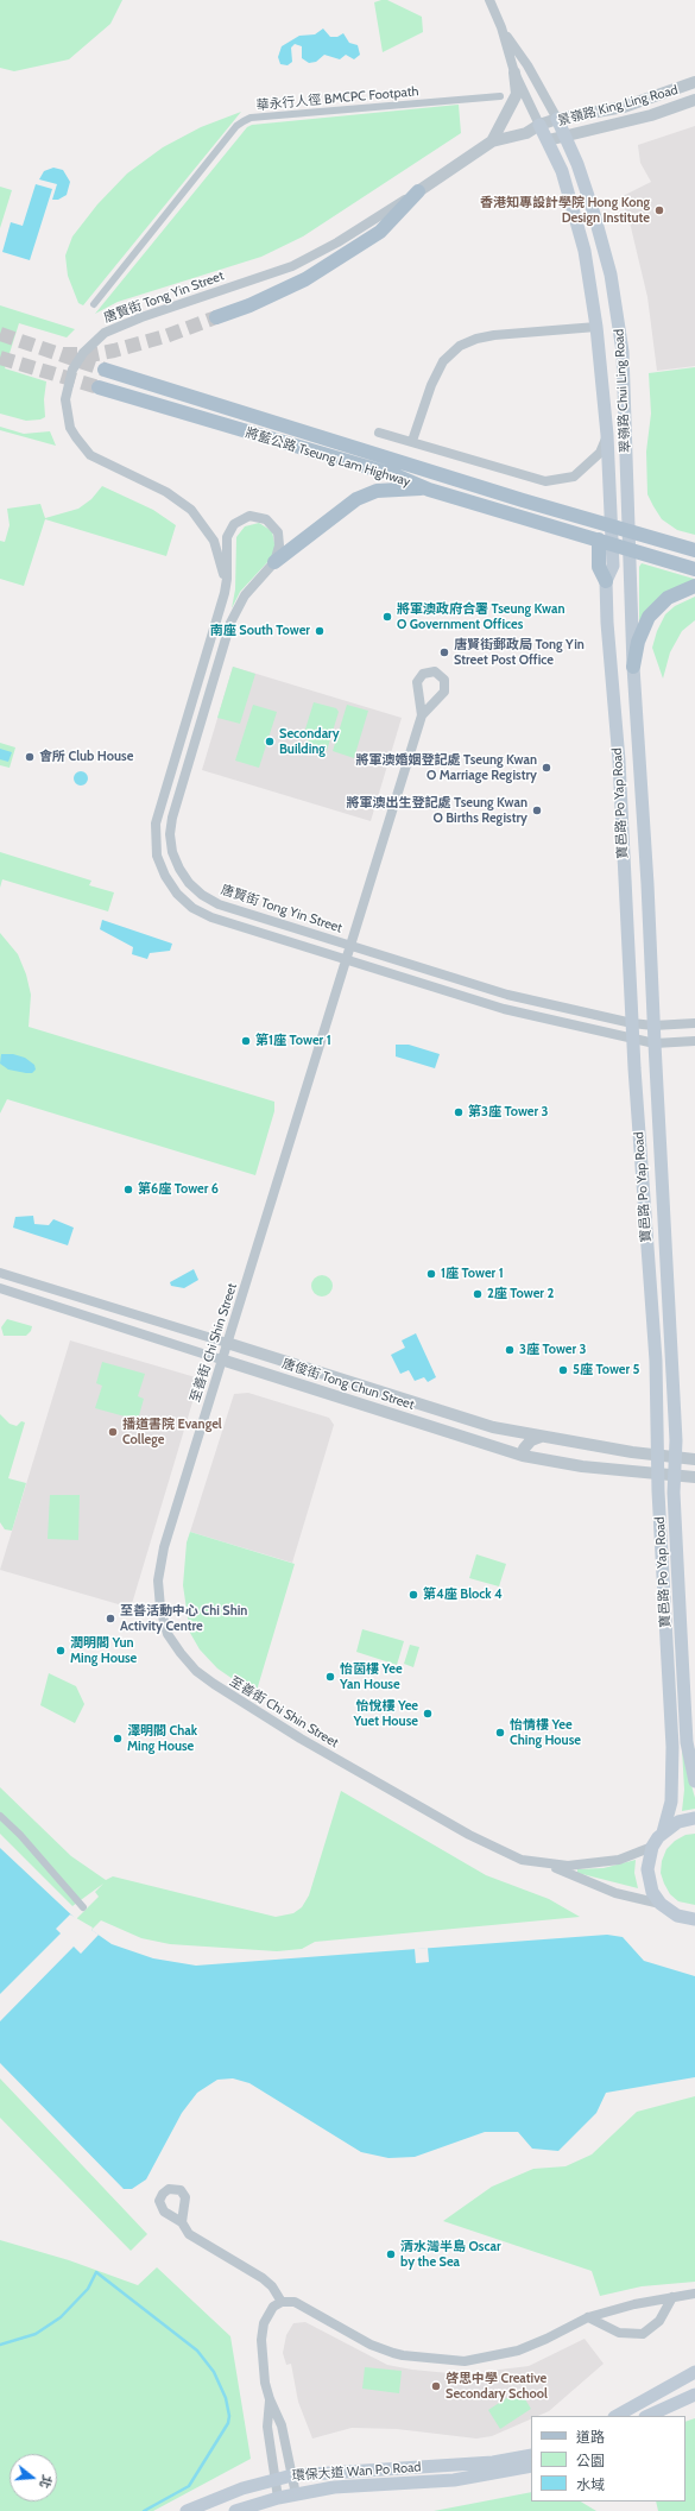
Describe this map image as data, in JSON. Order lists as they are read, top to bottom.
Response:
{
  "streets": {
    "main road": [
      "翠嶺路 Chui Ling Road",
      "將藍公路 Tseung Lam Highway",
      "寶邑路 Po Yap Road",
      "環保大道 Wan Po Road"
    ],
    "street": [
      "華永行人徑 BMCPC Footpath",
      "景嶺路 King Ling Road",
      "唐賢街 Tong Yin Street",
      "至善街 Chi Shin Street",
      "唐俊街 Tong Chun Street"
    ]
  },
  "crossings": [
    ["景嶺路 King Ling Road", "唐賢街 Tong Yin Street"],
    ["景嶺路 King Ling Road", "翠嶺路 Chui Ling Road"],
    ["唐賢街 Tong Yin Street", "翠嶺路 Chui Ling Road"],
    ["唐賢街 Tong Yin Street", "寶邑路 Po Yap Road"],
    ["唐賢街 Tong Yin Street", "至善街 Chi Shin Street"],
    ["翠嶺路 Chui Ling Road", "將藍公路 Tseung Lam Highway"],
    ["翠嶺路 Chui Ling Road", "寶邑路 Po Yap Road"],
    ["將藍公路 Tseung Lam Highway", "寶邑路 Po Yap Road"],
    ["寶邑路 Po Yap Road", "至善街 Chi Shin Street"],
    ["寶邑路 Po Yap Road", "唐俊街 Tong Chun Street"],
    ["至善街 Chi Shin Street", "唐俊街 Tong Chun Street"]
  ],
  "places": [
    "香港知專設計學院 Hong Kong Design Institute",
    "將軍澳政府合署 Tseung Kwan O Government Offices",
    "南座 South Tower",
    "唐賢街郵政局 Tong Yin Street Post Office",
    "Secondary Building",
    "會所 Club House",
    "將軍澳婚姻登記處 Tseung Kwan O Marriage Registry",
    "將軍澳出生登記處 Tseung Kwan O Births Registry",
    "第1座 Tower 1",
    "第3座 Tower 3",
    "第6座 Tower 6",
    "1座 Tower 1",
    "2座 Tower 2",
    "3座 Tower 3",
    "5座 Tower 5",
    "播道書院 Evangel College",
    "第4座 Block 4",
    "至善活動中心 Chi Shin Activity Centre",
    "潤明閣 Yun Ming House",
    "怡茵樓 Yee Yan House",
    "怡悅樓 Yee Yuet House",
    "怡情樓 Yee Ching House",
    "澤明閣 Chak Ming House",
    "清水灣半島 Oscar by the Sea",
    "啓思中學 Creative Secondary School"
  ],
  "legend": ["道路", "公園", "水域"],
  "north": "right"
}
